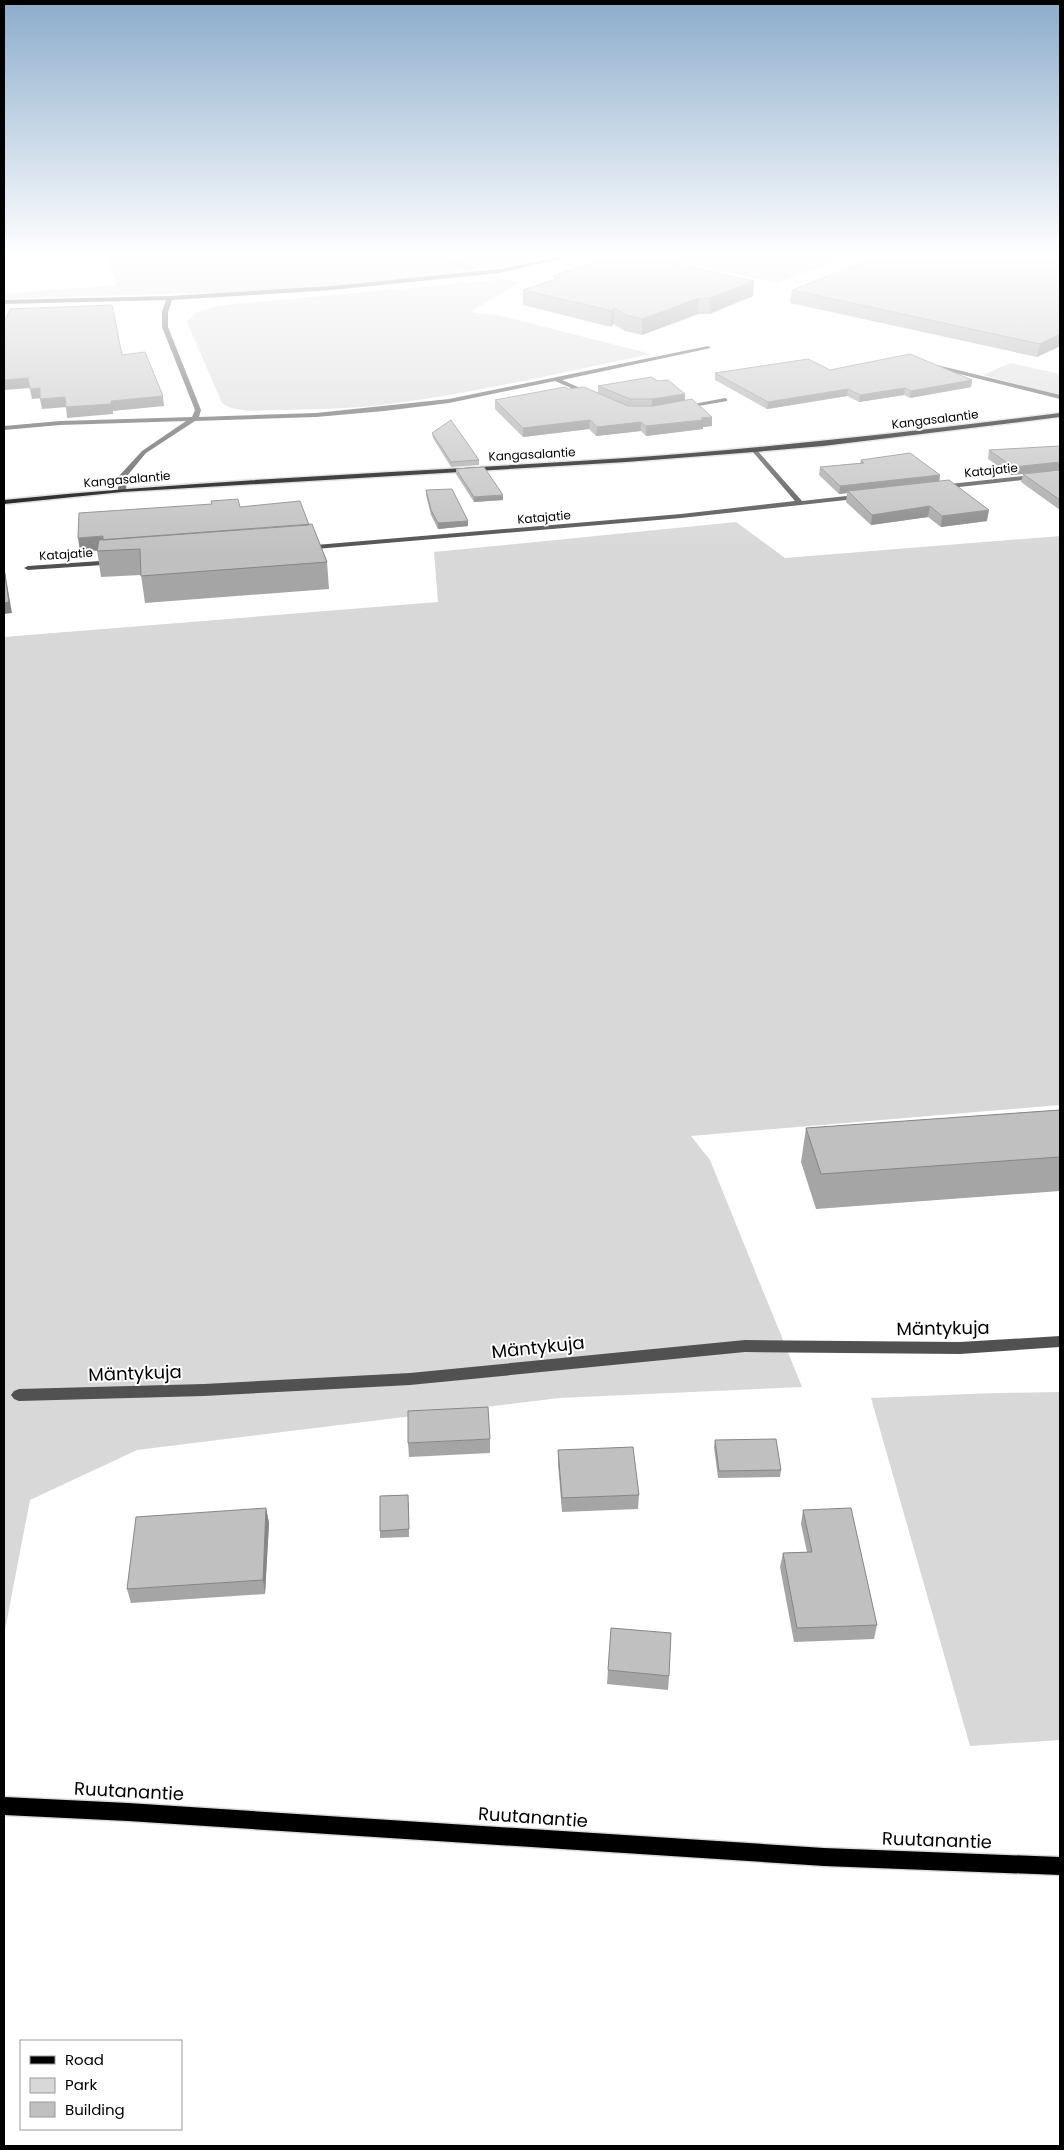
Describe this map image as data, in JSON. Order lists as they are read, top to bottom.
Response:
{
  "streets": {
    "main road": ["Kangasalantie", "Ruutanantie"],
    "street": ["Katajatie", "Mäntykuja"]
  },
  "legend": ["Road", "Park", "Building"]
}
